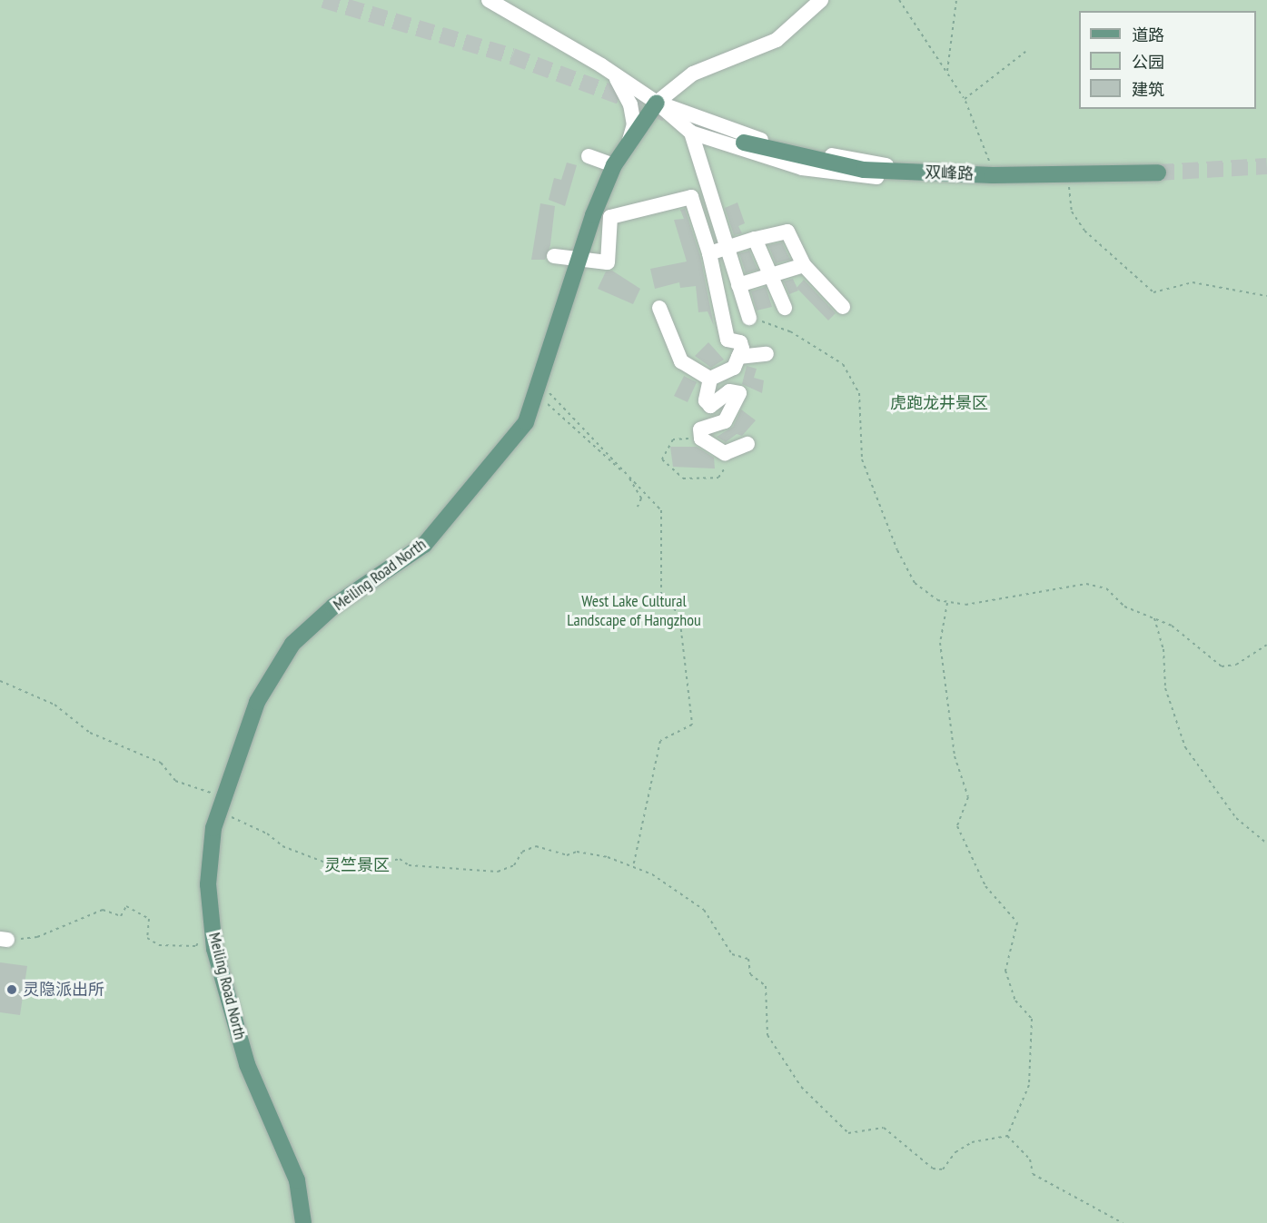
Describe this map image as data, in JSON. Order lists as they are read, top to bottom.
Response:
{
  "streets": {
    "main road": ["双峰路", "Meiling Road North"]
  },
  "parks": ["虎跑龙井景区", "West Lake Cultural Landscape of Hangzhou", "灵竺景区"],
  "places": ["灵隐派出所"],
  "legend": ["道路", "公园", "建筑"]
}
